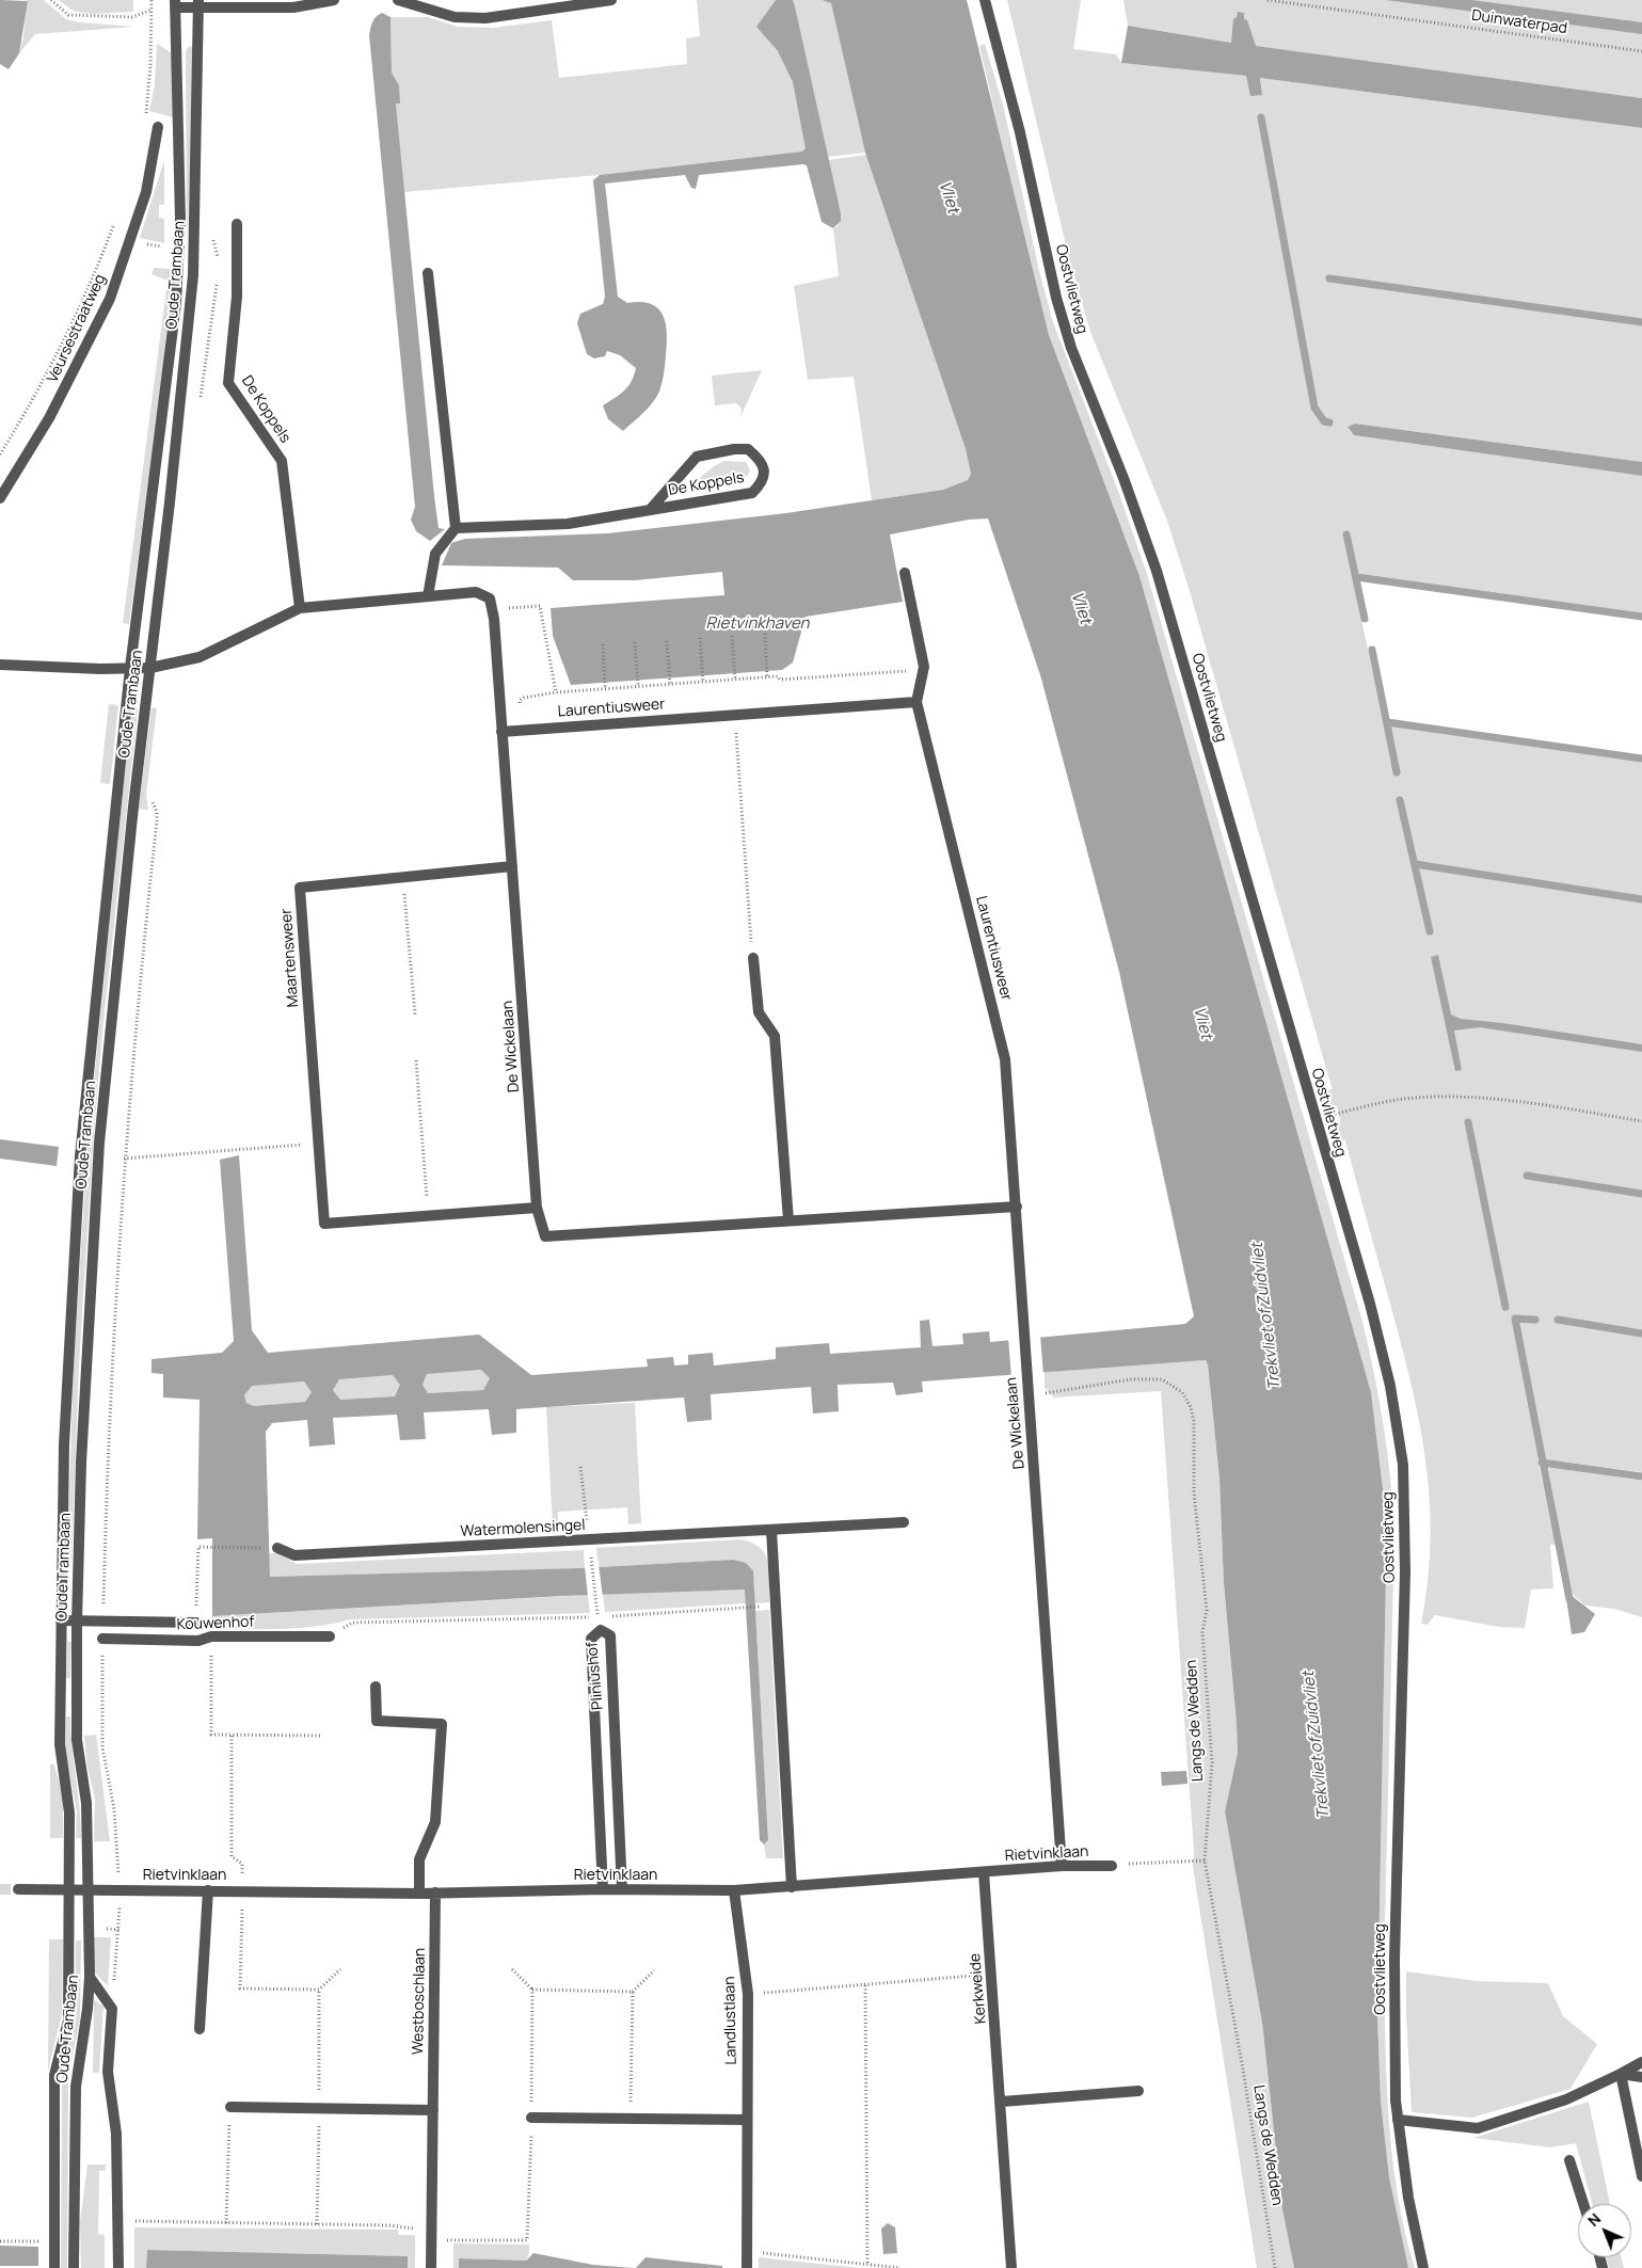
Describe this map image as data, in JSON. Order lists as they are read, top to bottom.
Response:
{
  "streets": {
    "street": [
      "Oude Trambaan",
      "Oostvlietweg",
      "Veursestraatweg",
      "De Koppels",
      "Laurentiusweer",
      "Maartensweer",
      "De Wickelaan",
      "Watermolensingel",
      "Kouwenhof",
      "Pliniushof",
      "Rietvinklaan",
      "Kerkweide",
      "Westboschlaan",
      "Landlustlaan"
    ],
    "path": ["Duinwaterpad", "Langs de Wedden"]
  },
  "crossings": [
    ["Oude Trambaan", "Kouwenhof"],
    ["Oude Trambaan", "Rietvinklaan"],
    ["Laurentiusweer", "De Wickelaan"],
    ["Maartensweer", "De Wickelaan"],
    ["De Wickelaan", "Langs de Wedden"],
    ["De Wickelaan", "Rietvinklaan"],
    ["Watermolensingel", "Kouwenhof"],
    ["Pliniushof", "Rietvinklaan"],
    ["Rietvinklaan", "Kerkweide"],
    ["Rietvinklaan", "Westboschlaan"],
    ["Rietvinklaan", "Landlustlaan"]
  ],
  "water": ["Vliet", "Rietvinkhaven", "Trekvliet of Zuidvliet"],
  "north": "top left"
}
